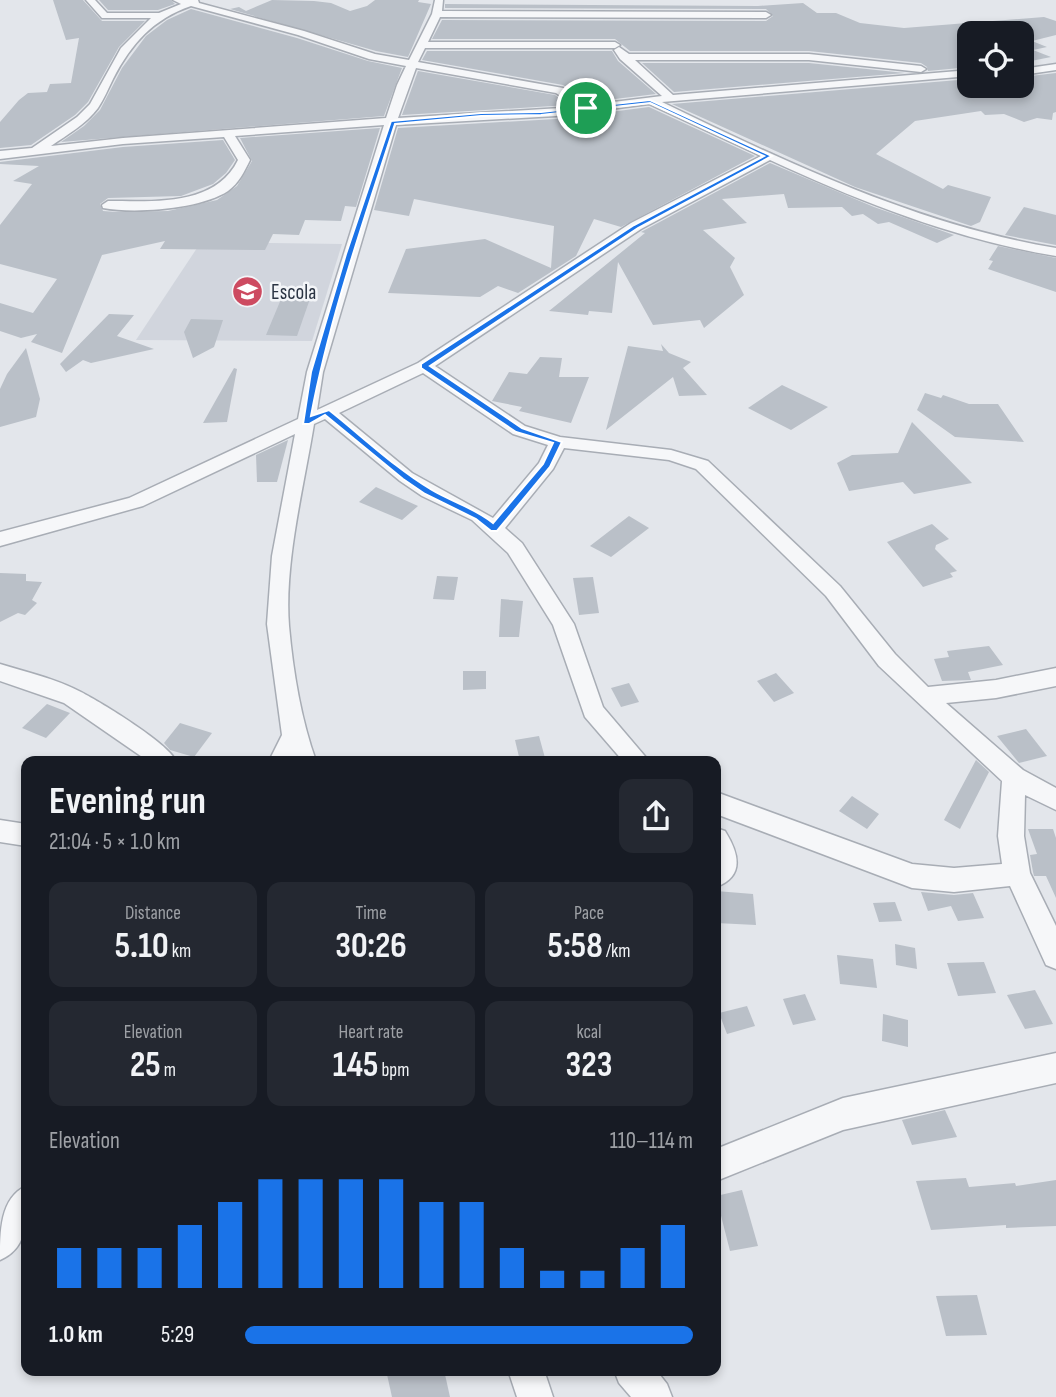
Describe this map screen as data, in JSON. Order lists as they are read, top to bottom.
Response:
{
  "places": {
    "school or university": ["Escola"]
  },
  "page": {
    "heading": ["Evening run", "21:04 · 5 × 1.0 km"],
    "stats": [
      ["Distance", "5.10 km"],
      ["Time", "30:26"],
      ["Pace", "5:58 /km"],
      ["Elevation", "25 m"],
      ["Heart rate", "145 bpm"],
      ["kcal", "323"]
    ],
    "chart": ["Elevation", "110–114 m"],
    "list": [
      {
        "name": "1.0 km",
        "note": "5:29"
      }
    ]
  }
}
